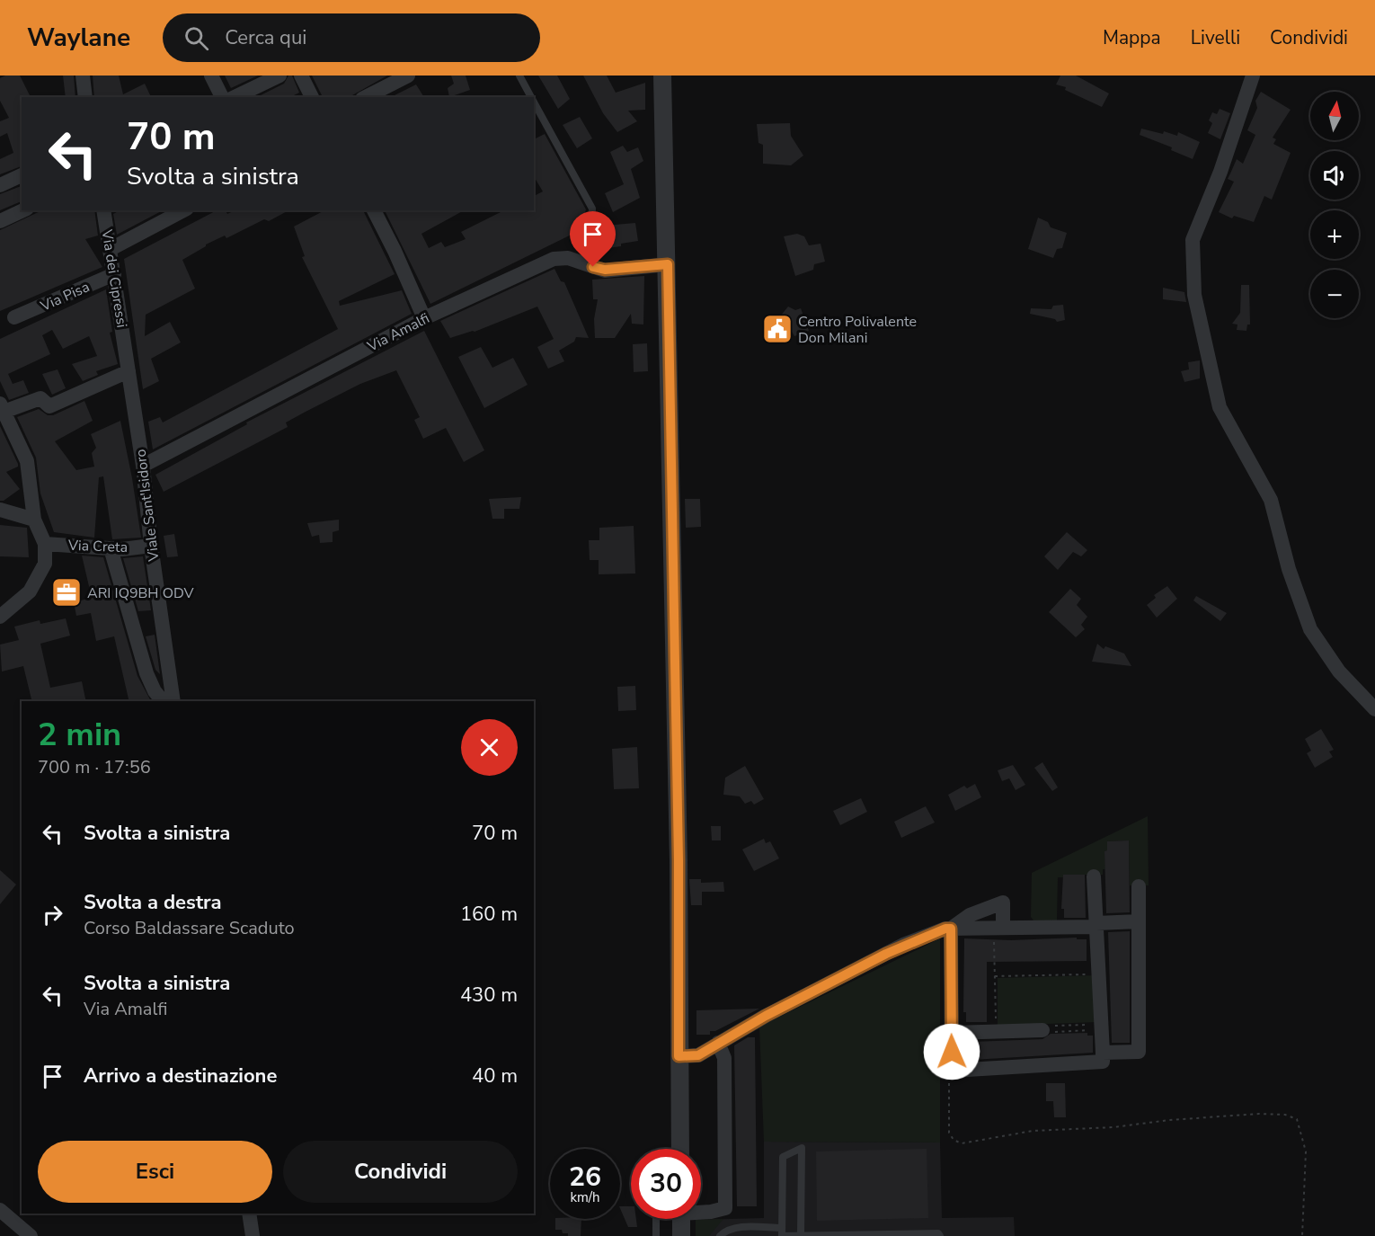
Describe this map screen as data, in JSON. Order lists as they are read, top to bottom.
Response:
{
  "streets": {
    "street": [
      "Via dei Cipressi",
      "Via Pisa",
      "Via Amalfi",
      "Viale Sant'Isidoro",
      "Via Creta"
    ]
  },
  "crossings": [
    ["Via dei Cipressi", "Via Pisa"],
    ["Via dei Cipressi", "Viale Sant'Isidoro"],
    ["Via Amalfi", "Viale Sant'Isidoro"],
    ["Viale Sant'Isidoro", "Via Creta"]
  ],
  "places": {
    "public building": ["Centro Polivalente Don Milani"],
    "office": ["ARI IQ9BH ODV"]
  },
  "north": "top",
  "page": {
    "header": "Waylane",
    "search": "Cerca qui",
    "nav": ["Mappa", "Livelli", "Condividi"],
    "map_buttons": ["+", "−"],
    "turn": ["70 m", "Svolta a sinistra"],
    "heading": ["2 min", "700 m · 17:56"],
    "list": [
      {
        "name": "Svolta a sinistra",
        "value": "70 m"
      },
      {
        "name": "Svolta a destra",
        "note": "Corso Baldassare Scaduto",
        "value": "160 m"
      },
      {
        "name": "Svolta a sinistra",
        "note": "Via Amalfi",
        "value": "430 m"
      },
      {
        "name": "Arrivo a destinazione",
        "value": "40 m"
      }
    ],
    "buttons": ["Esci", "Condividi"],
    "speed": "26 km/h",
    "limit": "30"
  }
}
